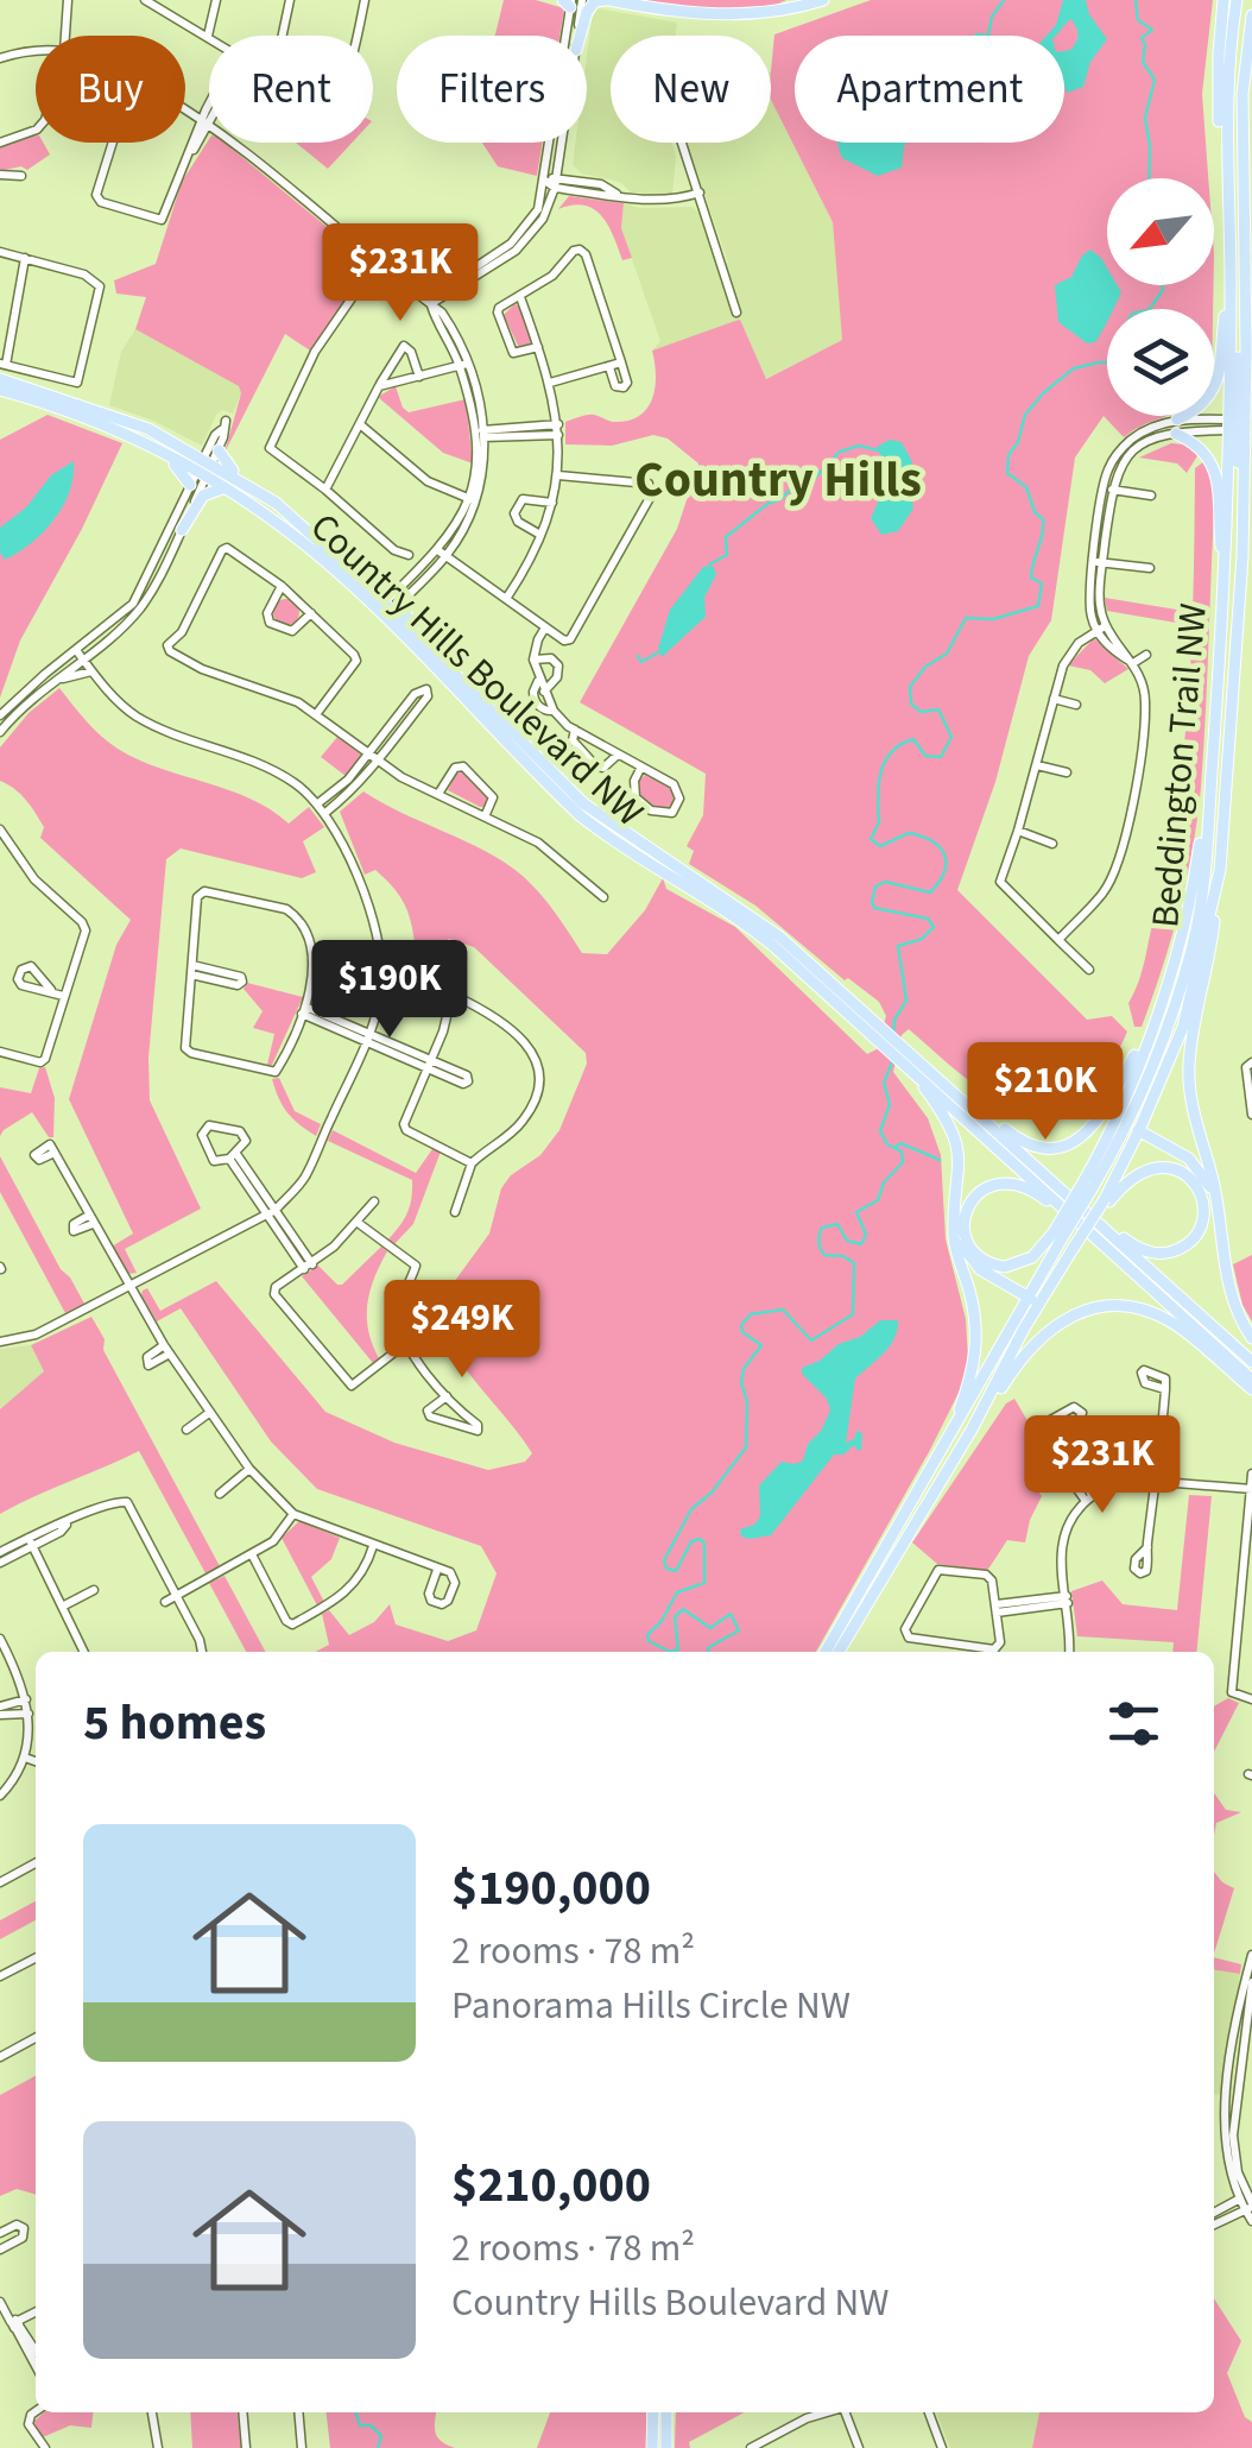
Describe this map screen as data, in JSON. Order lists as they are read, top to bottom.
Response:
{
  "streets": {
    "main road": ["Country Hills Boulevard NW", "Beddington Trail NW"]
  },
  "districts": ["Country Hills"],
  "north": "bottom left",
  "page": {
    "chip": [
      "Buy",
      "Rent",
      "Filters",
      "New",
      "Apartment"
    ],
    "price": [
      "$231K",
      "$190K",
      "$210K",
      "$249K",
      "$231K"
    ],
    "heading": "5 homes",
    "list": [
      {
        "name": "$190,000",
        "note": "2 rooms · 78 m² · Panorama Hills Circle NW"
      },
      {
        "name": "$210,000",
        "note": "2 rooms · 78 m² · Country Hills Boulevard NW"
      }
    ]
  }
}
